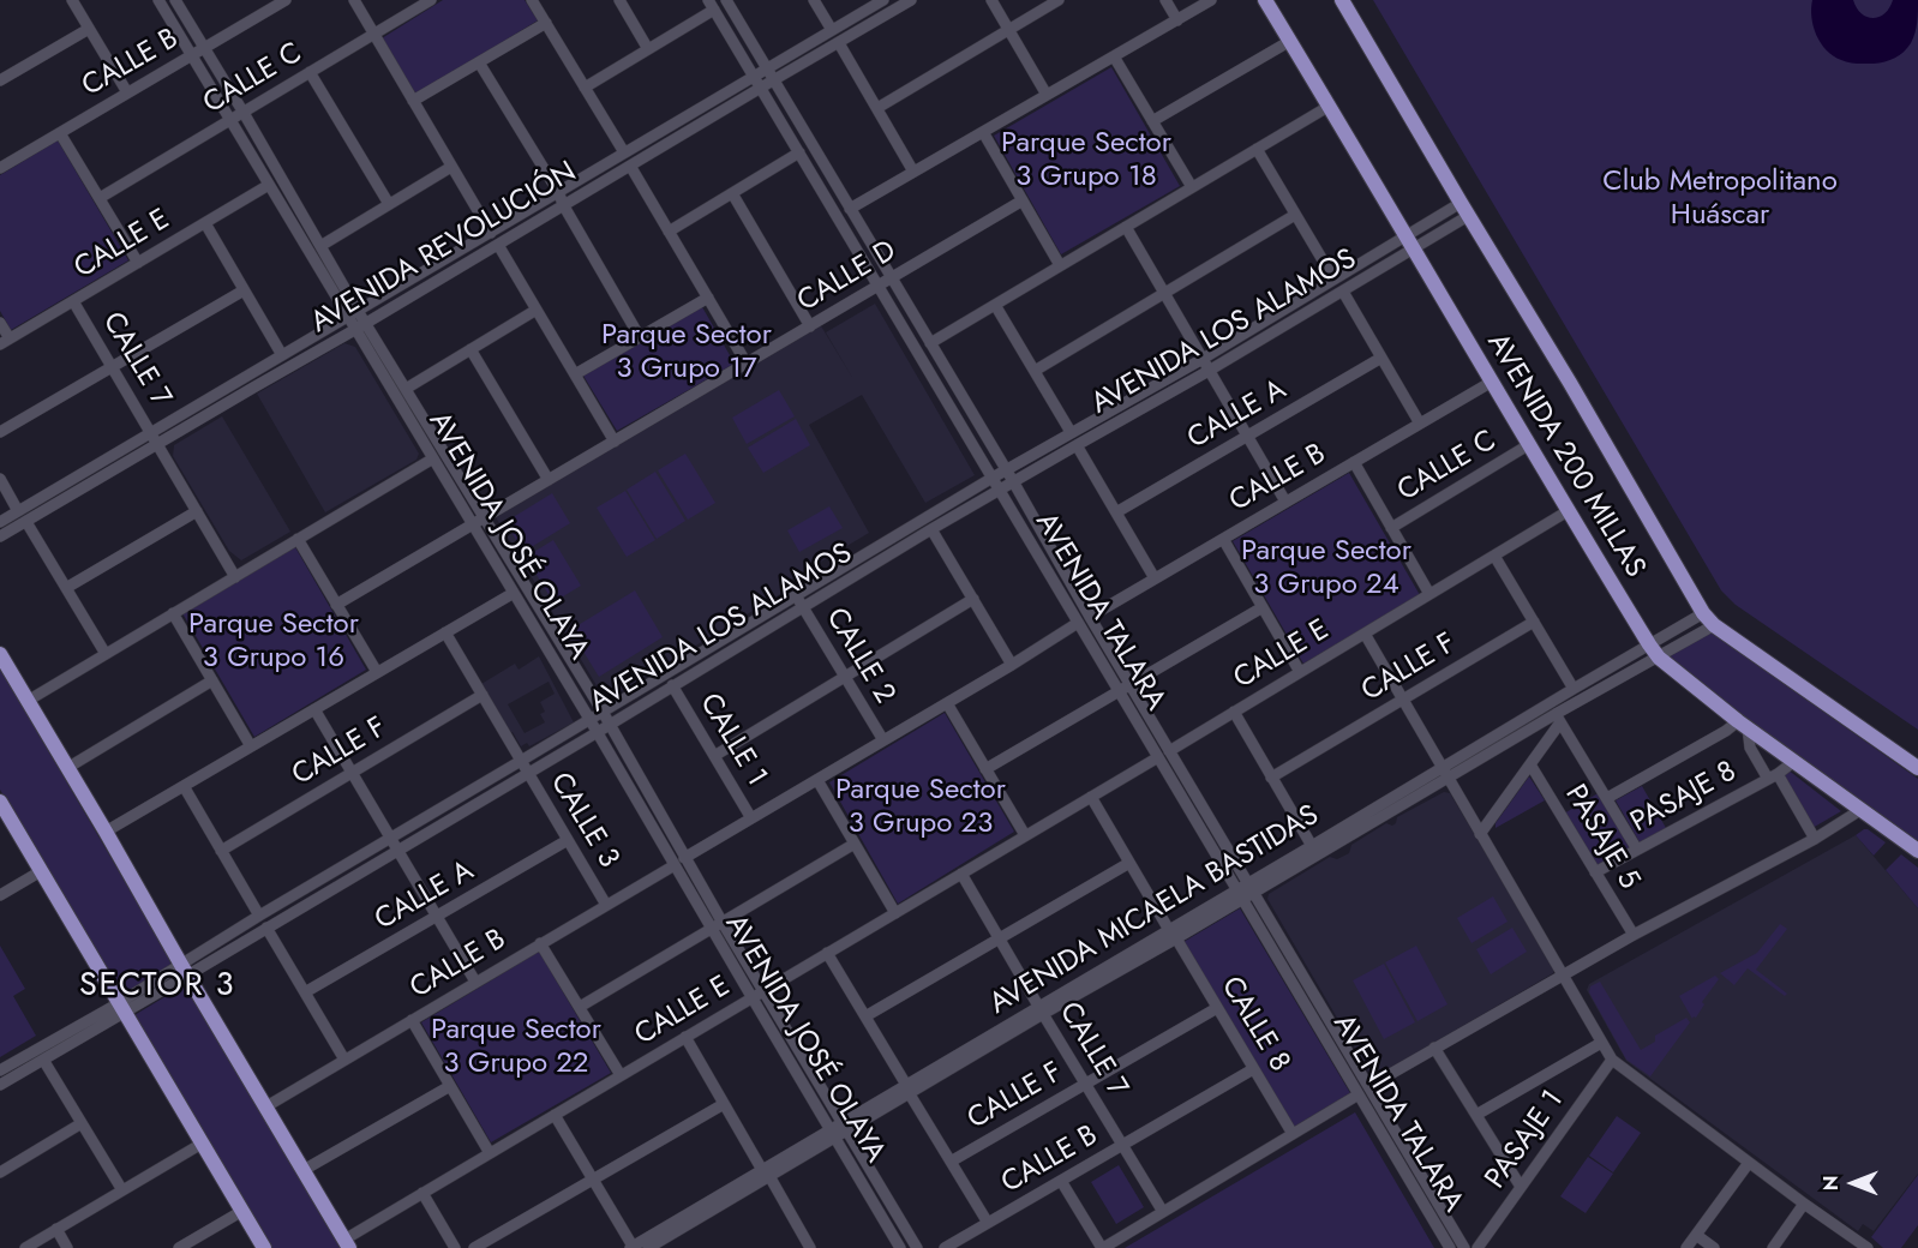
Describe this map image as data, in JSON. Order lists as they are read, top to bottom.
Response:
{
  "streets": {
    "main road": ["AVENIDA 200 MILLAS"],
    "street": [
      "CALLE B",
      "CALLE C",
      "CALLE E",
      "AVENIDA REVOLUCIÓN",
      "CALLE D",
      "AVENIDA LOS ALAMOS",
      "CALLE 7",
      "CALLE A",
      "AVENIDA JOSÉ OLAYA",
      "AVENIDA TALARA",
      "CALLE 2",
      "CALLE F",
      "CALLE 1",
      "PASAJE 8",
      "CALLE 3",
      "PASAJE 5",
      "AVENIDA MICAELA BASTIDAS",
      "CALLE 8",
      "PASAJE 1"
    ]
  },
  "crossings": [
    ["CALLE B", "CALLE 7"],
    ["CALLE B", "AVENIDA 200 MILLAS"],
    ["CALLE B", "AVENIDA JOSÉ OLAYA"],
    ["CALLE B", "AVENIDA TALARA"],
    ["CALLE B", "CALLE 2"],
    ["CALLE B", "CALLE 1"],
    ["CALLE B", "CALLE 3"],
    ["CALLE B", "CALLE 8"],
    ["CALLE C", "AVENIDA 200 MILLAS"],
    ["CALLE C", "AVENIDA JOSÉ OLAYA"],
    ["CALLE E", "CALLE 7"],
    ["CALLE E", "AVENIDA 200 MILLAS"],
    ["CALLE E", "AVENIDA JOSÉ OLAYA"],
    ["CALLE E", "AVENIDA TALARA"],
    ["CALLE E", "CALLE 8"],
    ["AVENIDA REVOLUCIÓN", "CALLE 7"],
    ["AVENIDA REVOLUCIÓN", "AVENIDA JOSÉ OLAYA"],
    ["AVENIDA REVOLUCIÓN", "AVENIDA TALARA"],
    ["CALLE D", "AVENIDA JOSÉ OLAYA"],
    ["CALLE D", "AVENIDA TALARA"],
    ["AVENIDA LOS ALAMOS", "AVENIDA 200 MILLAS"],
    ["AVENIDA LOS ALAMOS", "AVENIDA JOSÉ OLAYA"],
    ["AVENIDA LOS ALAMOS", "AVENIDA TALARA"],
    ["AVENIDA LOS ALAMOS", "CALLE 2"],
    ["AVENIDA LOS ALAMOS", "CALLE 1"],
    ["AVENIDA LOS ALAMOS", "CALLE 3"],
    ["CALLE 7", "CALLE F"],
    ["CALLE 7", "AVENIDA MICAELA BASTIDAS"],
    ["CALLE A", "CALLE 3"],
    ["AVENIDA 200 MILLAS", "PASAJE 8"],
    ["AVENIDA 200 MILLAS", "AVENIDA MICAELA BASTIDAS"],
    ["AVENIDA JOSÉ OLAYA", "AVENIDA MICAELA BASTIDAS"],
    ["AVENIDA TALARA", "AVENIDA MICAELA BASTIDAS"],
    ["CALLE F", "CALLE 8"],
    ["PASAJE 8", "PASAJE 5"],
    ["AVENIDA MICAELA BASTIDAS", "CALLE 8"]
  ],
  "districts": ["SECTOR 3"],
  "parks": [
    "Parque Sector 3 Grupo 18",
    "Club Metropolitano Huáscar",
    "Parque Sector 3 Grupo 17",
    "Parque Sector 3 Grupo 24",
    "Parque Sector 3 Grupo 16",
    "Parque Sector 3 Grupo 23",
    "Parque Sector 3 Grupo 22"
  ],
  "north": "left"
}
